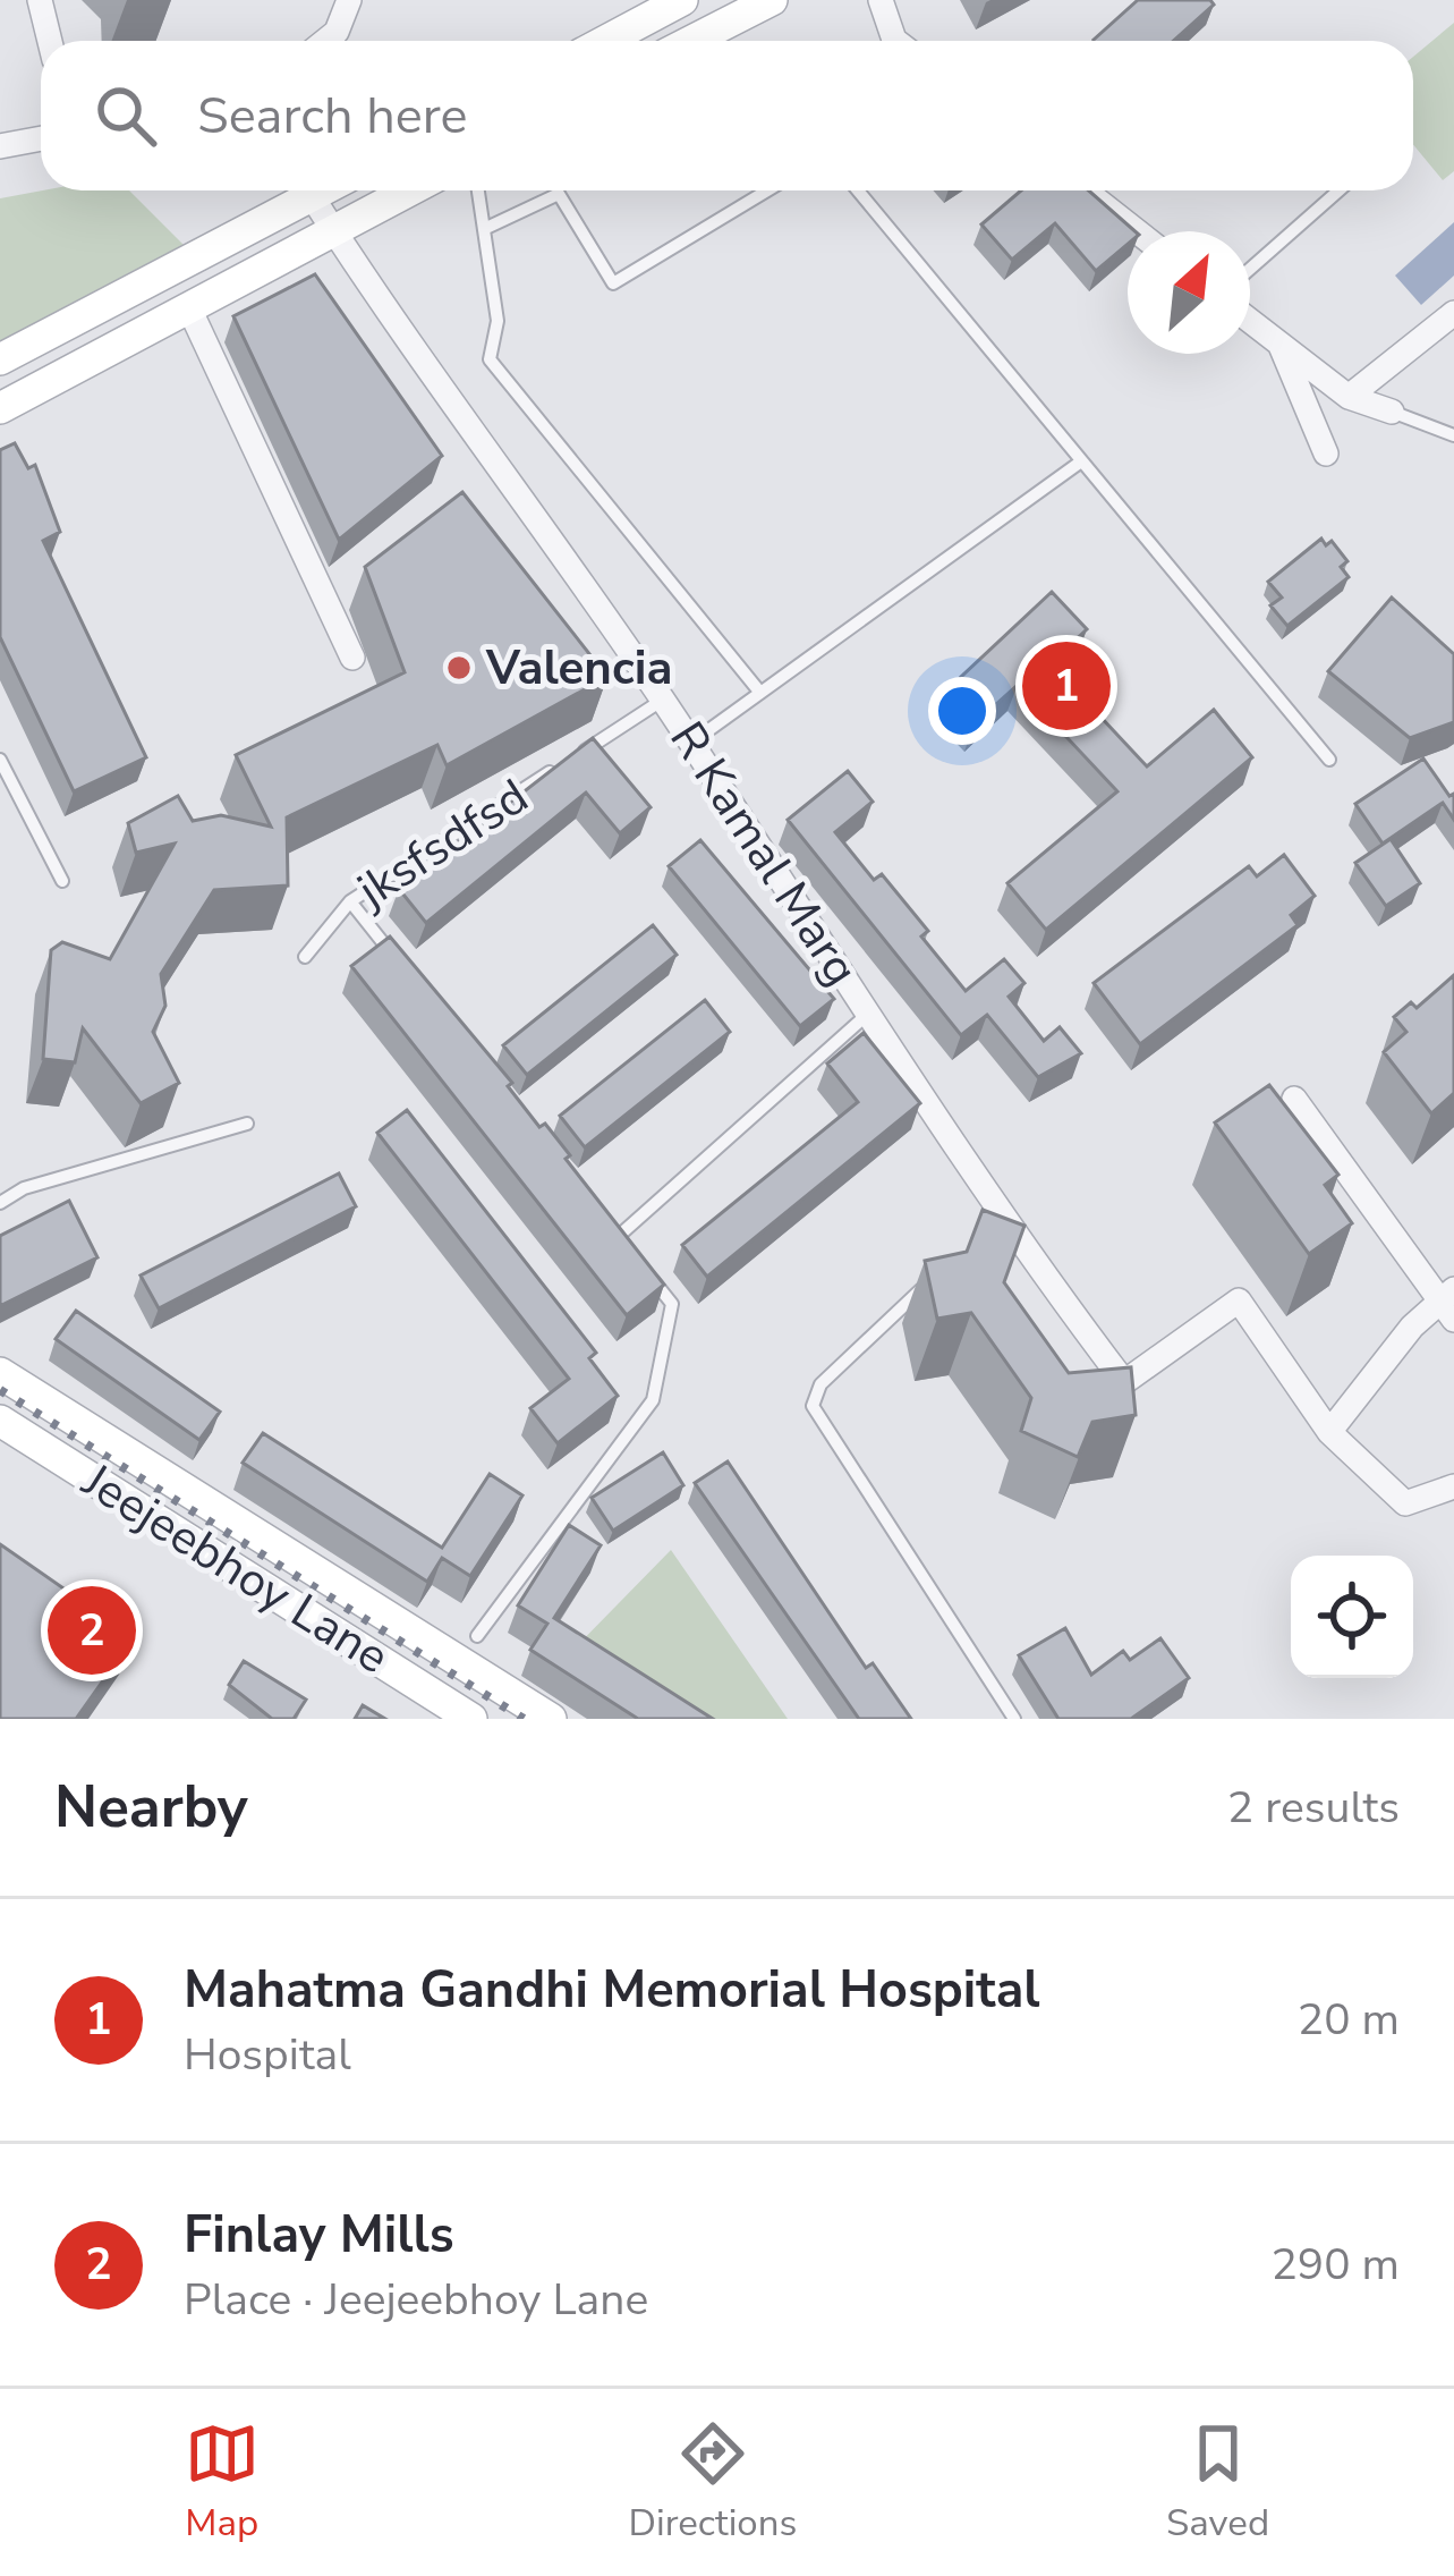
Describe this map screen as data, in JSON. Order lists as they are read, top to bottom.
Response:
{
  "streets": {
    "street": ["R Kamal Marg", "Jeejeebhoy Lane"],
    "lane": ["jksfsdfsd"]
  },
  "crossings": [
    ["jksfsdfsd", "R Kamal Marg"]
  ],
  "places": ["Valencia"],
  "north": "top right",
  "page": {
    "search": "Search here",
    "pins": ["1", "2"],
    "heading": ["Nearby", "2 results"],
    "list": [
      {
        "mark": "1",
        "name": "Mahatma Gandhi Memorial Hospital",
        "note": "Hospital",
        "value": "20 m"
      },
      {
        "mark": "2",
        "name": "Finlay Mills",
        "note": "Place · Jeejeebhoy Lane",
        "value": "290 m"
      }
    ],
    "nav": ["Map", "Directions", "Saved"]
  }
}
